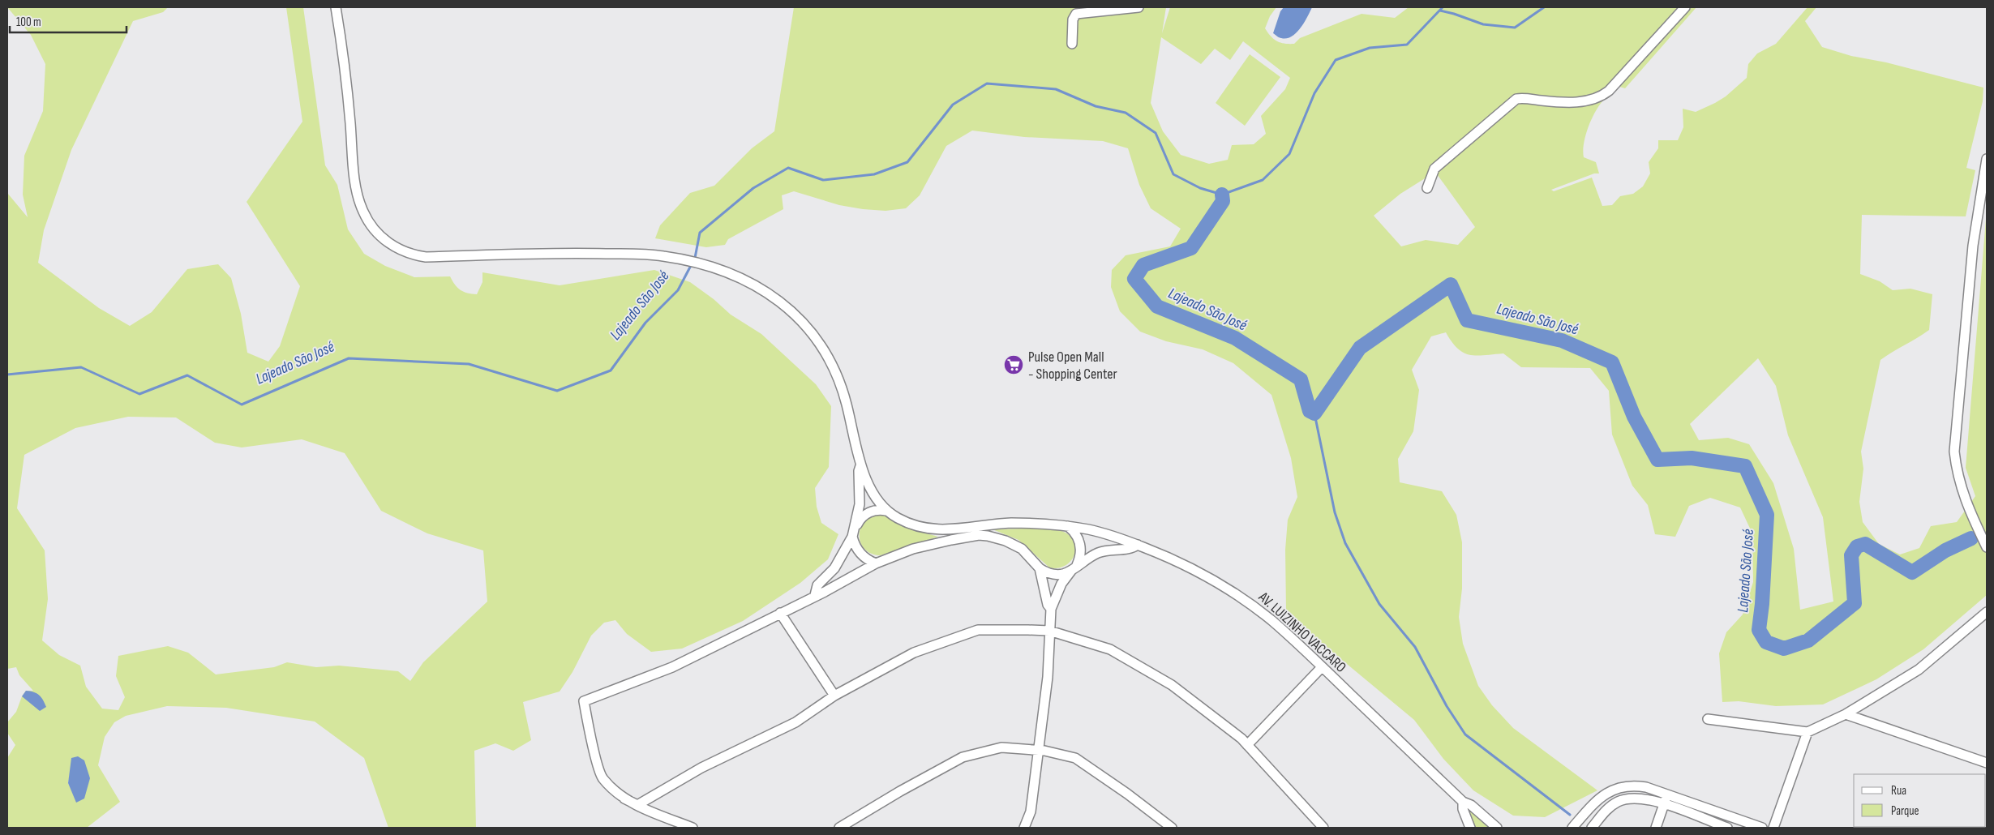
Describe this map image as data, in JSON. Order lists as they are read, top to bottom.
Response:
{
  "streets": {
    "street": ["AV. LUIZINHO VACCARO"]
  },
  "water": ["Lajeado São José"],
  "places": {
    "supermarket": ["Pulse Open Mall - Shopping Center"]
  },
  "legend": ["Rua", "Parque"],
  "scale_bar": "100 m"
}
